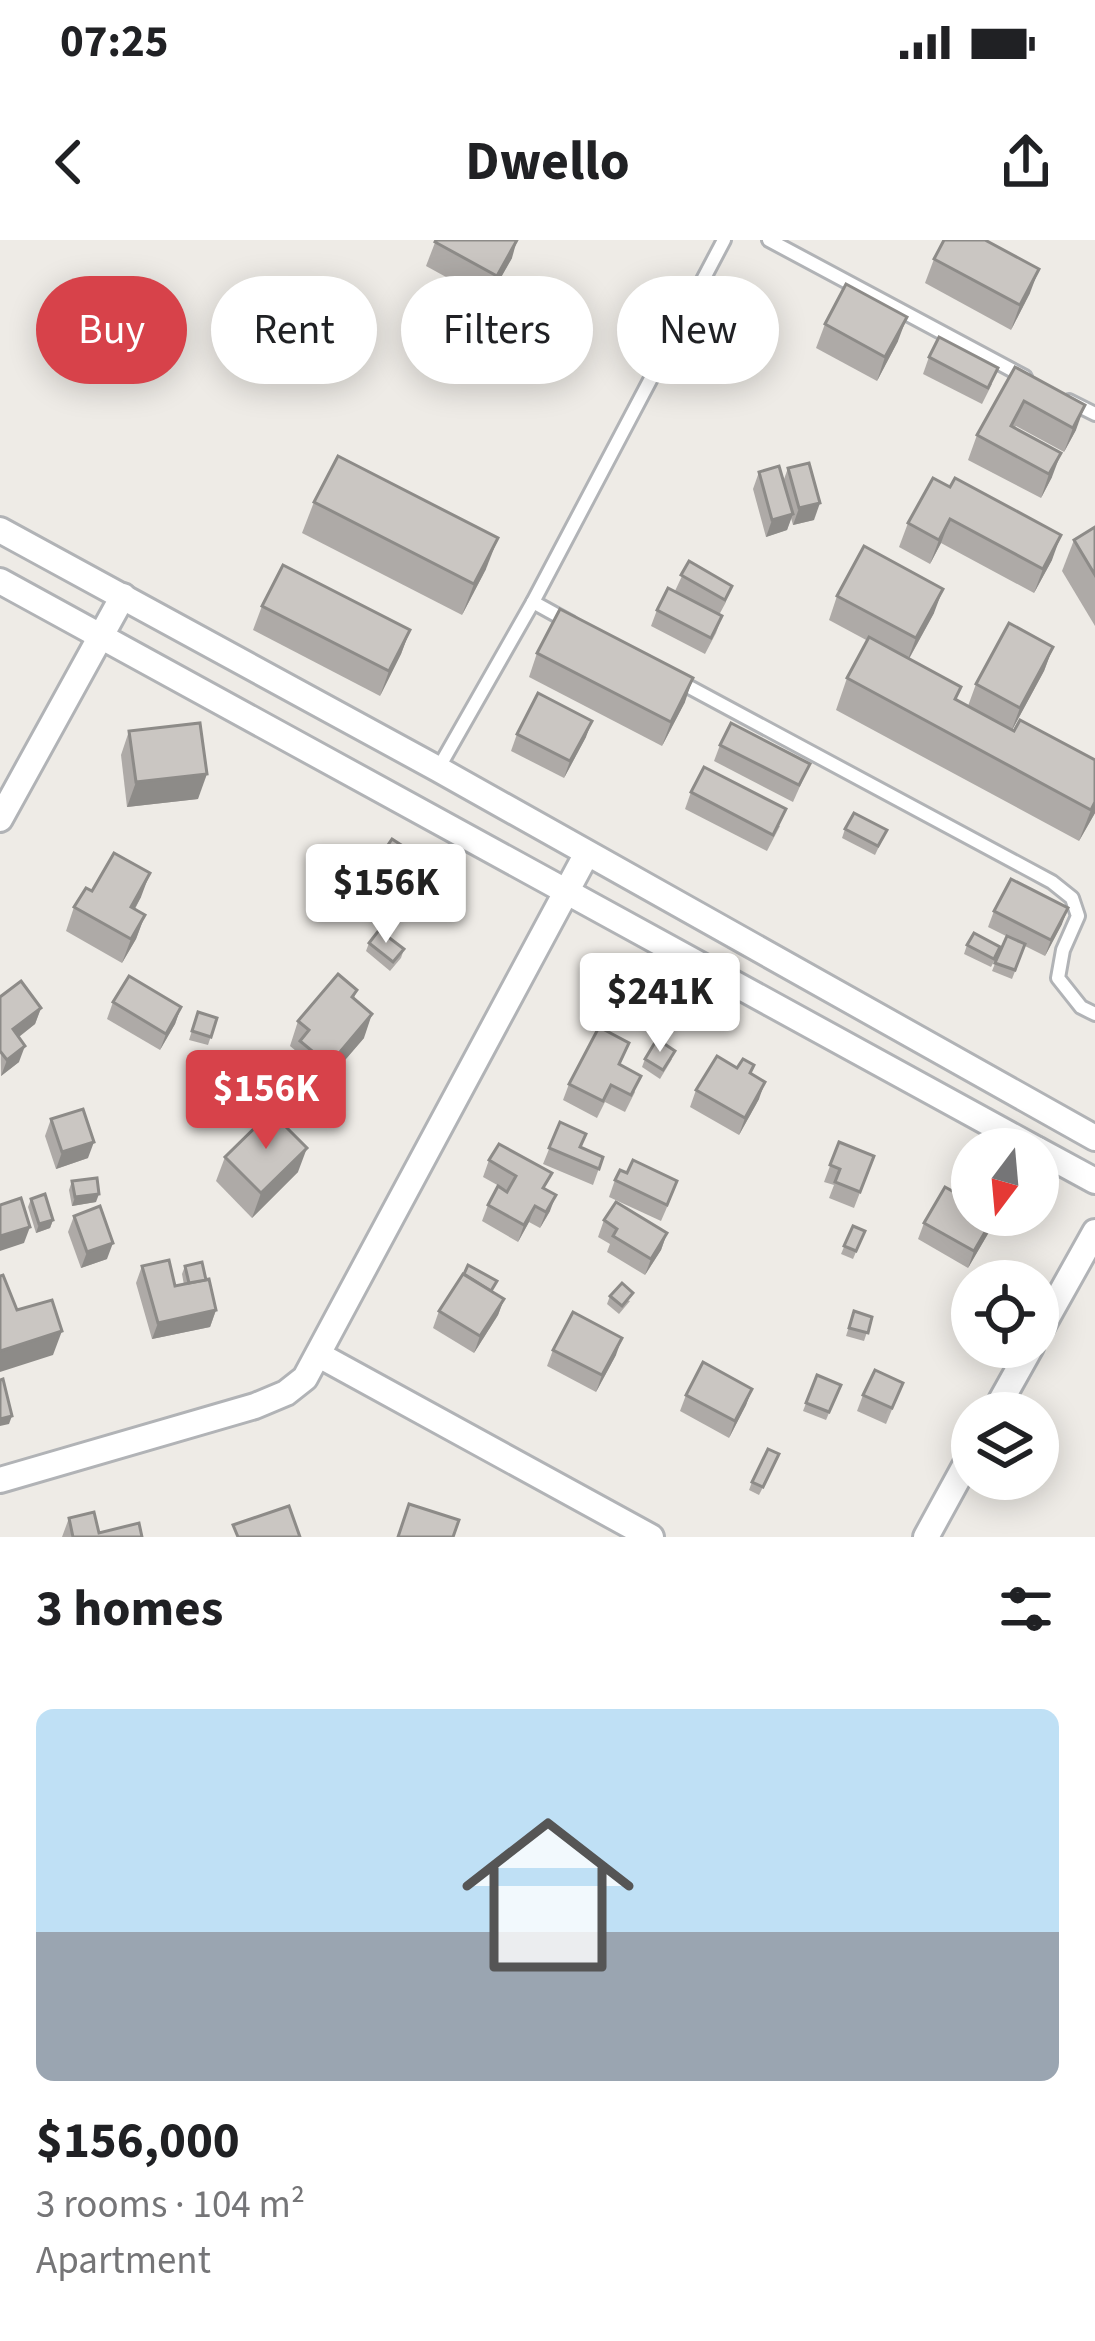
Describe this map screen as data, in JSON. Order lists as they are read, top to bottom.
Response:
{
  "north": "bottom",
  "page": {
    "status": "07:25",
    "header": "Dwello",
    "chip": [
      "Buy",
      "Rent",
      "Filters",
      "New"
    ],
    "price": ["$156K", "$241K", "$156K"],
    "heading": "3 homes",
    "list": [
      {
        "name": "$156,000",
        "note": "3 rooms · 104 m² · Apartment"
      }
    ]
  }
}
